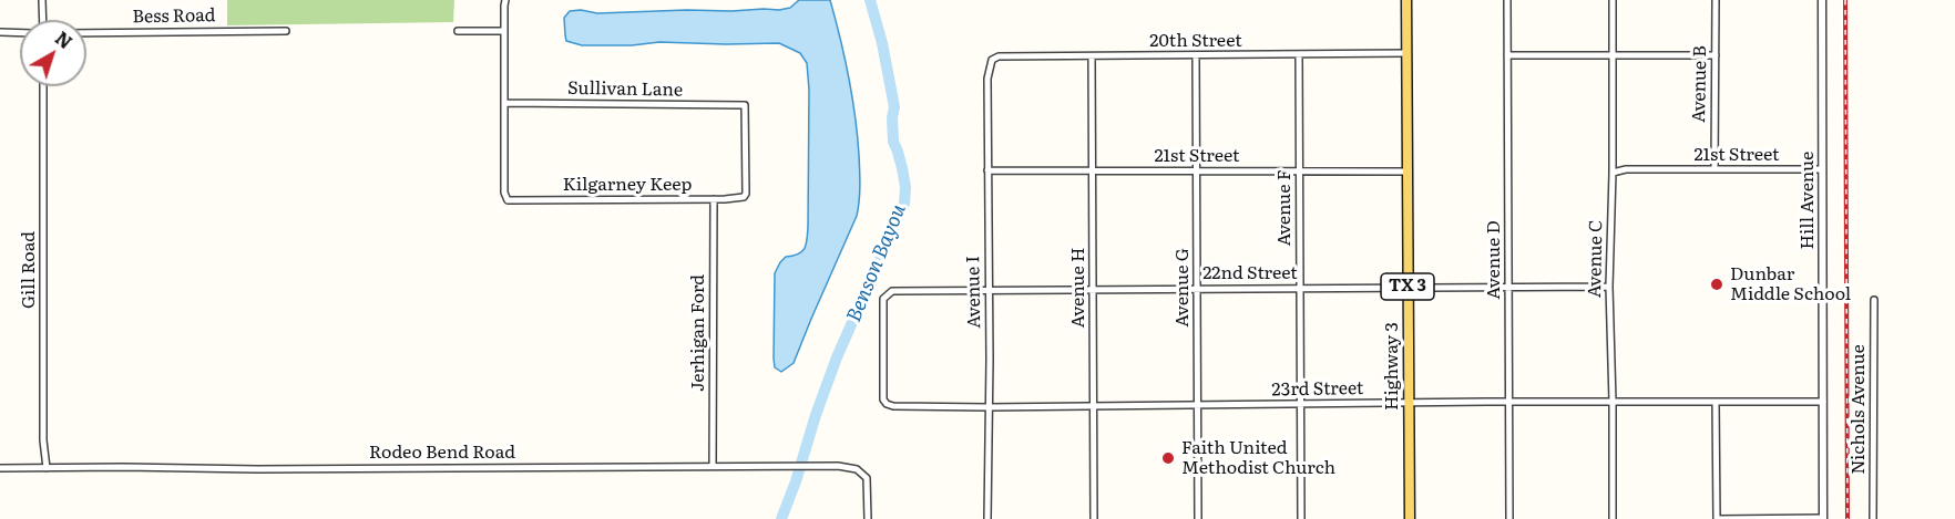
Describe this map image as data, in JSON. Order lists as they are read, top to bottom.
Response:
{
  "streets": {
    "main road": ["TX 3", "Highway 3"],
    "street": [
      "Bess Road",
      "20th Street",
      "Avenue B",
      "Sullivan Lane",
      "21st Street",
      "Kilgarney Keep",
      "Hill Avenue",
      "Avenue F",
      "Avenue C",
      "Avenue D",
      "Gill Road",
      "22nd Street",
      "Avenue H",
      "Avenue G",
      "Avenue I",
      "Jerhigan Ford",
      "23rd Street",
      "Nichols Avenue",
      "Rodeo Bend Road"
    ]
  },
  "crossings": [
    ["20th Street", "Avenue F"],
    ["20th Street", "TX 3"],
    ["20th Street", "Avenue H"],
    ["20th Street", "Avenue G"],
    ["20th Street", "Avenue I"],
    ["20th Street", "Highway 3"],
    ["Avenue B", "21st Street"],
    ["Sullivan Lane", "Kilgarney Keep"],
    ["21st Street", "Hill Avenue"],
    ["21st Street", "Avenue F"],
    ["21st Street", "Avenue C"],
    ["21st Street", "Avenue H"],
    ["21st Street", "Avenue G"],
    ["21st Street", "Avenue I"],
    ["21st Street", "Highway 3"],
    ["Kilgarney Keep", "Jerhigan Ford"],
    ["Hill Avenue", "23rd Street"],
    ["Avenue F", "22nd Street"],
    ["Avenue F", "23rd Street"],
    ["Avenue C", "22nd Street"],
    ["Avenue C", "23rd Street"],
    ["Avenue D", "22nd Street"],
    ["Avenue D", "23rd Street"],
    ["Gill Road", "Rodeo Bend Road"],
    ["22nd Street", "Avenue H"],
    ["22nd Street", "Avenue G"],
    ["22nd Street", "Avenue I"],
    ["22nd Street", "Highway 3"],
    ["22nd Street", "23rd Street"],
    ["TX 3", "Highway 3"],
    ["Avenue H", "23rd Street"],
    ["Avenue G", "23rd Street"],
    ["Avenue I", "23rd Street"],
    ["Jerhigan Ford", "Rodeo Bend Road"],
    ["Highway 3", "23rd Street"]
  ],
  "water": ["Benson Bayou"],
  "places": ["Dunbar Middle School", "Faith United Methodist Church"],
  "north": "top right"
}
